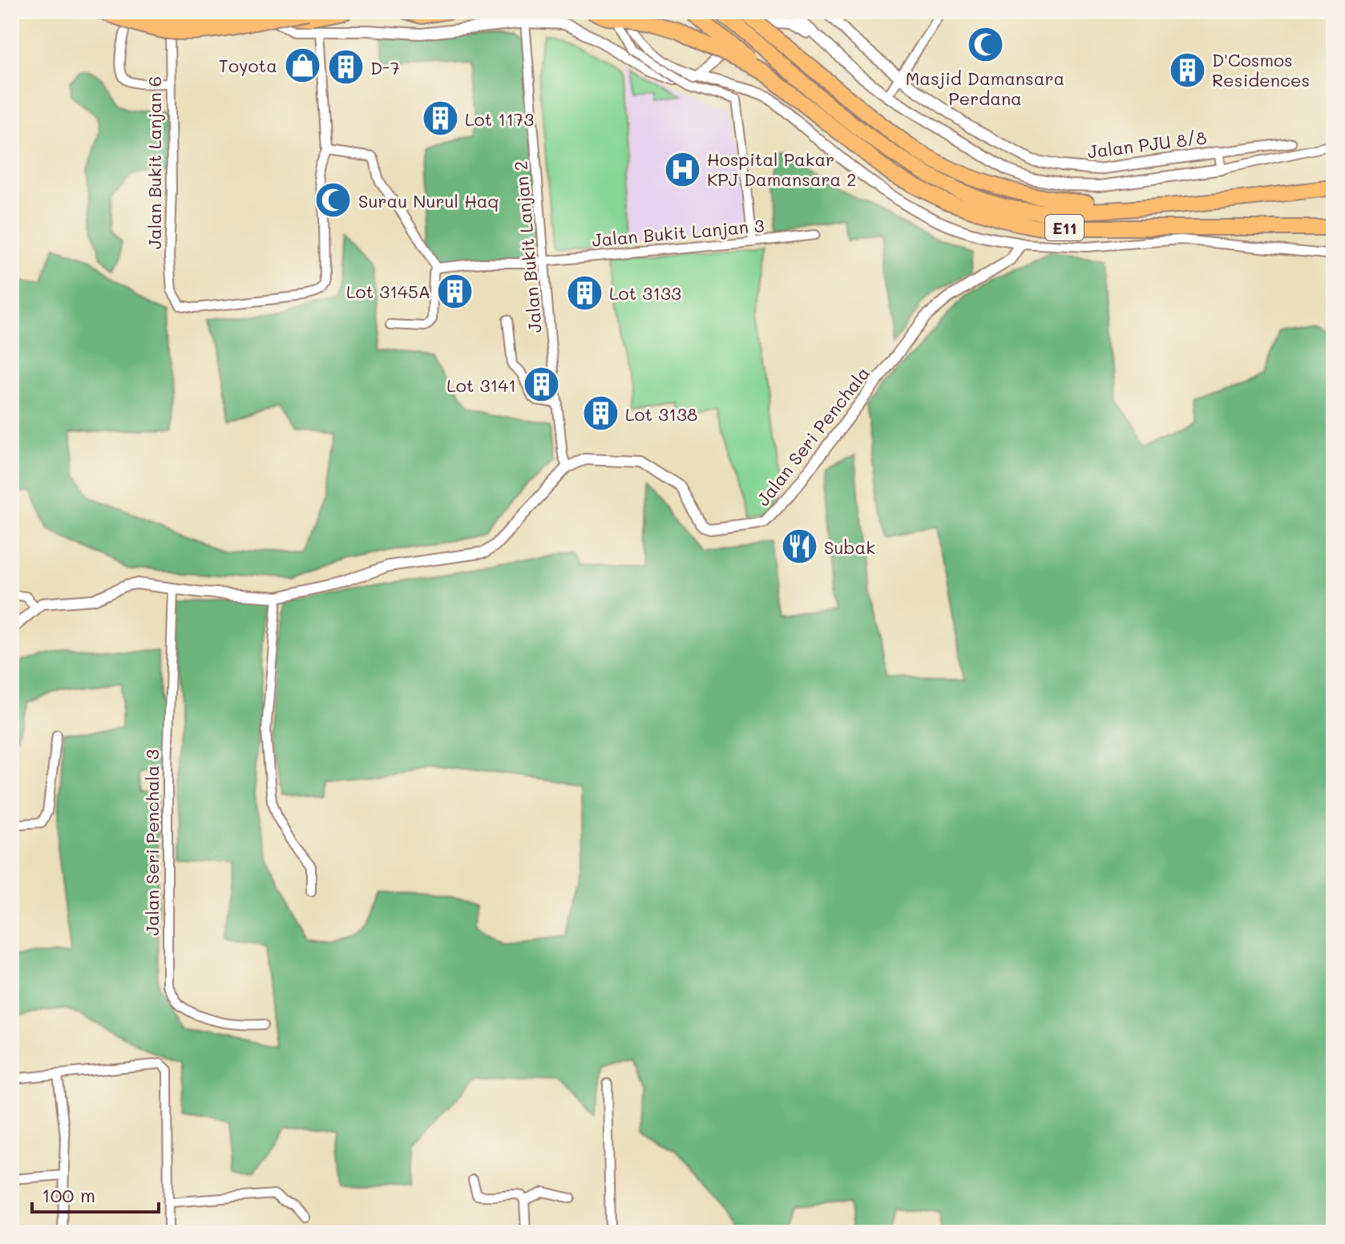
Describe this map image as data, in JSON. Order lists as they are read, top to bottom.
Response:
{
  "streets": {
    "highway": ["E11"],
    "street": [
      "Jalan PJU 8/8",
      "Jalan Bukit Lanjan 6",
      "Jalan Bukit Lanjan 3",
      "Jalan Bukit Lanjan 2",
      "Jalan Seri Penchala",
      "Jalan Seri Penchala 3"
    ]
  },
  "crossings": [
    ["Jalan Bukit Lanjan 3", "Jalan Bukit Lanjan 2"],
    ["Jalan Bukit Lanjan 2", "Jalan Seri Penchala"]
  ],
  "places": {
    "mosque": ["Masjid Damansara Perdana", "Surau Nurul Haq"],
    "shop": ["Toyota"],
    "building": [
      "D-7",
      "D'Cosmos Residences",
      "Lot 1173",
      "Lot 3145A",
      "Lot 3133",
      "Lot 3141",
      "Lot 3138"
    ],
    "hospital": ["Hospital Pakar KPJ Damansara 2"],
    "restaurant": ["Subak"]
  },
  "scale_bar": "100 m"
}
